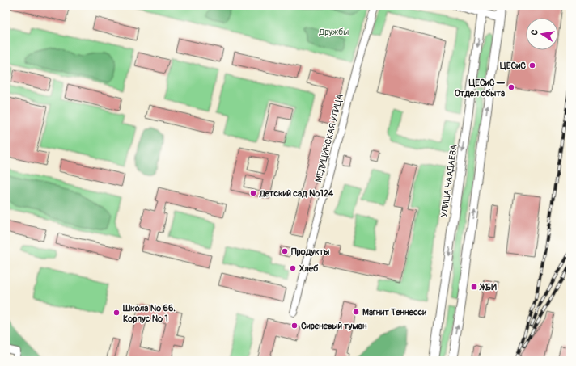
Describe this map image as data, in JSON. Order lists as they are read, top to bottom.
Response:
{
  "streets": {
    "main road": ["УЛИЦА ЧААДАЕВА"],
    "street": ["МЕДИЦИНСКАЯ УЛИЦА"]
  },
  "parks": ["Дружбы"],
  "places": {
    "other": [
      "ЦЕСиС",
      "ЦЕСиС — Отдел сбыта",
      "Детский сад №124",
      "Продукты",
      "Хлеб",
      "Магнит Теннесси",
      "Школа № 66. Корпус № 1",
      "Сиреневый туман"
    ],
    "transit": ["ЖБИ"]
  },
  "north": "left"
}
